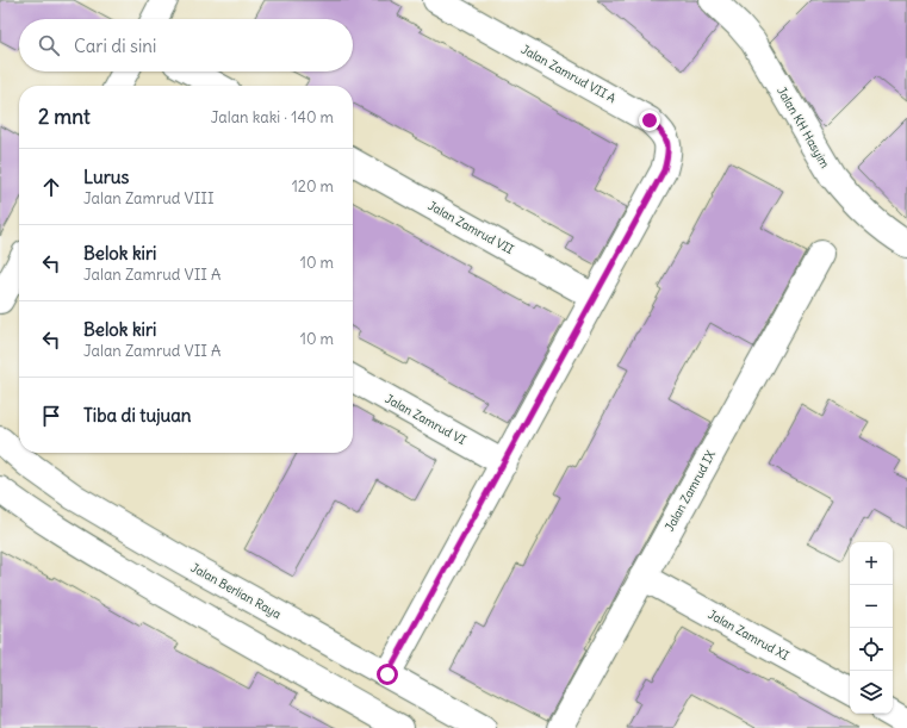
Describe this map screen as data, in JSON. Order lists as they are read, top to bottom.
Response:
{
  "streets": {
    "street": [
      "Jalan Zamrud VII A",
      "Jalan KH Hasyim",
      "Jalan Zamrud VII",
      "Jalan Zamrud VI",
      "Jalan Zamrud IX",
      "Jalan Berlian Raya",
      "Jalan Zamrud XI"
    ]
  },
  "crossings": [
    ["Jalan Zamrud VII A", "Jalan Zamrud VII"],
    ["Jalan Zamrud IX", "Jalan Zamrud XI"]
  ],
  "page": {
    "search": "Cari di sini",
    "heading": ["2 mnt", "Jalan kaki · 140 m"],
    "list": [
      ["Lurus", "Jalan Zamrud VIII", "120 m"],
      ["Belok kiri", "Jalan Zamrud VII A", "10 m"],
      ["Belok kiri", "Jalan Zamrud VII A", "10 m"],
      "Tiba di tujuan"
    ],
    "map_buttons": ["+", "−"]
  }
}
